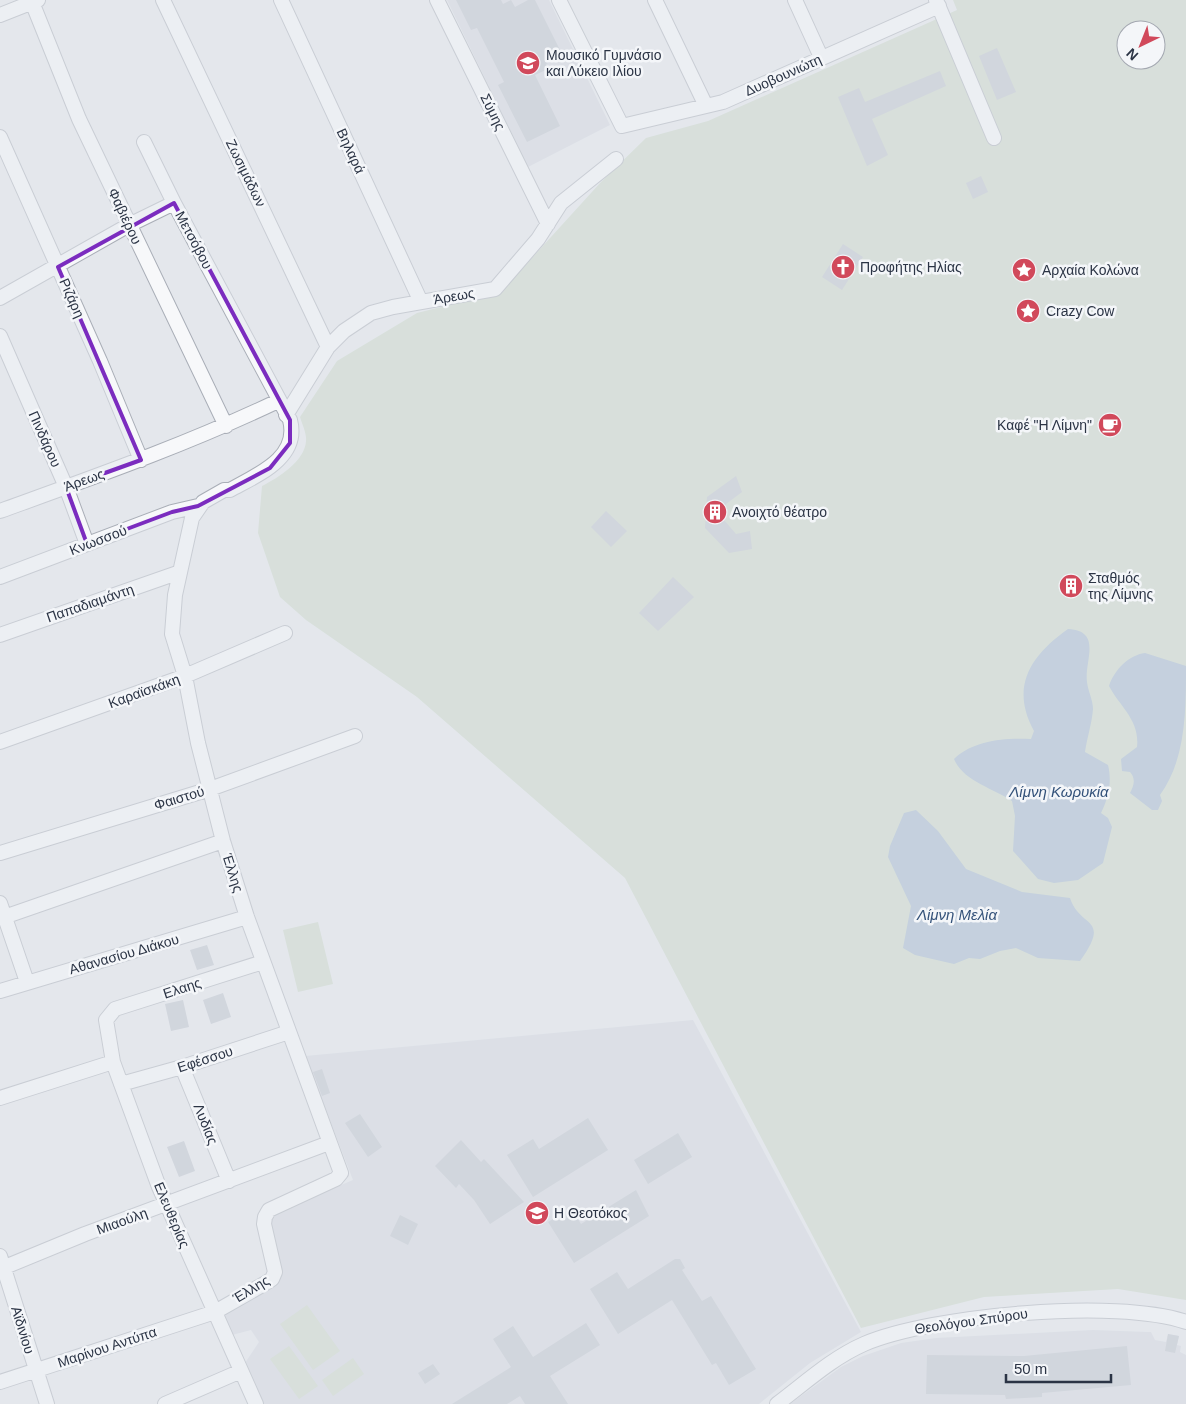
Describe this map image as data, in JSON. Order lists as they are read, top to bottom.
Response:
{
  "streets": {
    "street": [
      "Δυοβουνιώτη",
      "Σύμης",
      "Βηλαρά",
      "Ζωσιμάδων",
      "Φαβιέρου",
      "Μετσόβου",
      "Άρεως",
      "Ριζάρη",
      "Πινδάρου",
      "Κνωσσού",
      "Παπαδιαμάντη",
      "Καραϊσκάκη",
      "Φαιστού",
      "Έλλης",
      "Αθανασίου Διάκου",
      "Ελαης",
      "Εφέσσου",
      "Λυδίας",
      "Ελευθερίας",
      "Μιαούλη",
      "Θεολόγου Σπύρου",
      "Αϊδινίου",
      "Μαρίνου Αντύπα"
    ]
  },
  "crossings": [
    ["Σύμης", "Άρεως"],
    ["Βηλαρά", "Άρεως"],
    ["Ζωσιμάδων", "Άρεως"],
    ["Φαβιέρου", "Μετσόβου"],
    ["Φαβιέρου", "Άρεως"],
    ["Μετσόβου", "Άρεως"],
    ["Μετσόβου", "Ριζάρη"],
    ["Άρεως", "Ριζάρη"],
    ["Άρεως", "Πινδάρου"],
    ["Πινδάρου", "Κνωσσού"],
    ["Κνωσσού", "Έλλης"],
    ["Παπαδιαμάντη", "Έλλης"],
    ["Καραϊσκάκη", "Έλλης"],
    ["Φαιστού", "Έλλης"],
    ["Έλλης", "Αθανασίου Διάκου"],
    ["Έλλης", "Ελαης"],
    ["Έλλης", "Εφέσσου"],
    ["Έλλης", "Ελευθερίας"],
    ["Έλλης", "Μιαούλη"],
    ["Έλλης", "Μαρίνου Αντύπα"],
    ["Ελαης", "Ελευθερίας"],
    ["Εφέσσου", "Λυδίας"],
    ["Εφέσσου", "Ελευθερίας"],
    ["Λυδίας", "Μιαούλη"],
    ["Ελευθερίας", "Μιαούλη"],
    ["Ελευθερίας", "Μαρίνου Αντύπα"],
    ["Μιαούλη", "Αϊδινίου"],
    ["Αϊδινίου", "Μαρίνου Αντύπα"]
  ],
  "water": ["Λίμνη Κωρυκία", "Λίμνη Μελία"],
  "places": {
    "school or university": ["Μουσικό Γυμνάσιο και Λύκειο Ιλίου", "Η Θεοτόκος"],
    "church": ["Προφήτης Ηλίας"],
    "place": ["Αρχαία Κολώνα", "Crazy Cow"],
    "cafe": ["Καφέ \"Η Λίμνη\""],
    "building": ["Ανοιχτό θέατρο", "Σταθμός της Λίμνης"]
  },
  "scale_bar": "50 m",
  "north": "bottom left"
}
